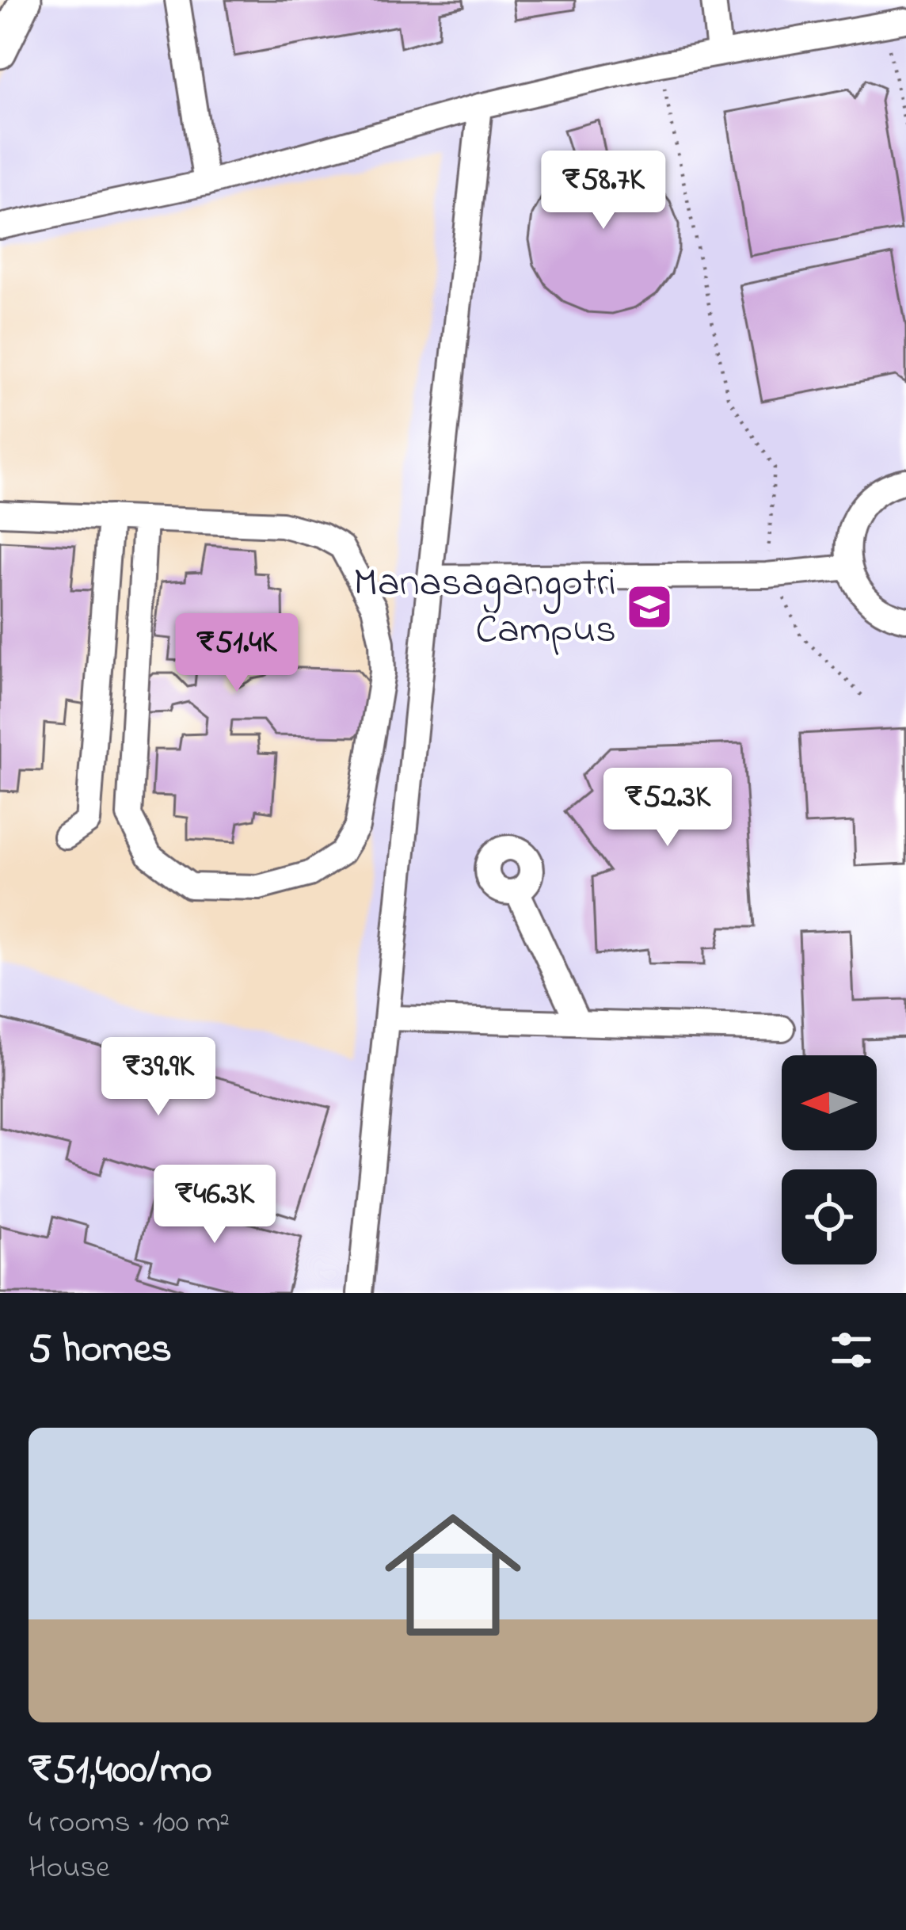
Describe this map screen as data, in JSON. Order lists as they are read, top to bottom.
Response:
{
  "places": {
    "school or university": ["Manasagangotri Campus"]
  },
  "north": "left",
  "page": {
    "price": [
      "₹58.7K",
      "₹51.4K",
      "₹52.3K",
      "₹39.9K",
      "₹46.3K"
    ],
    "heading": "5 homes",
    "list": [
      {
        "name": "₹51,400/mo",
        "note": "4 rooms · 100 m² · House"
      }
    ]
  }
}
